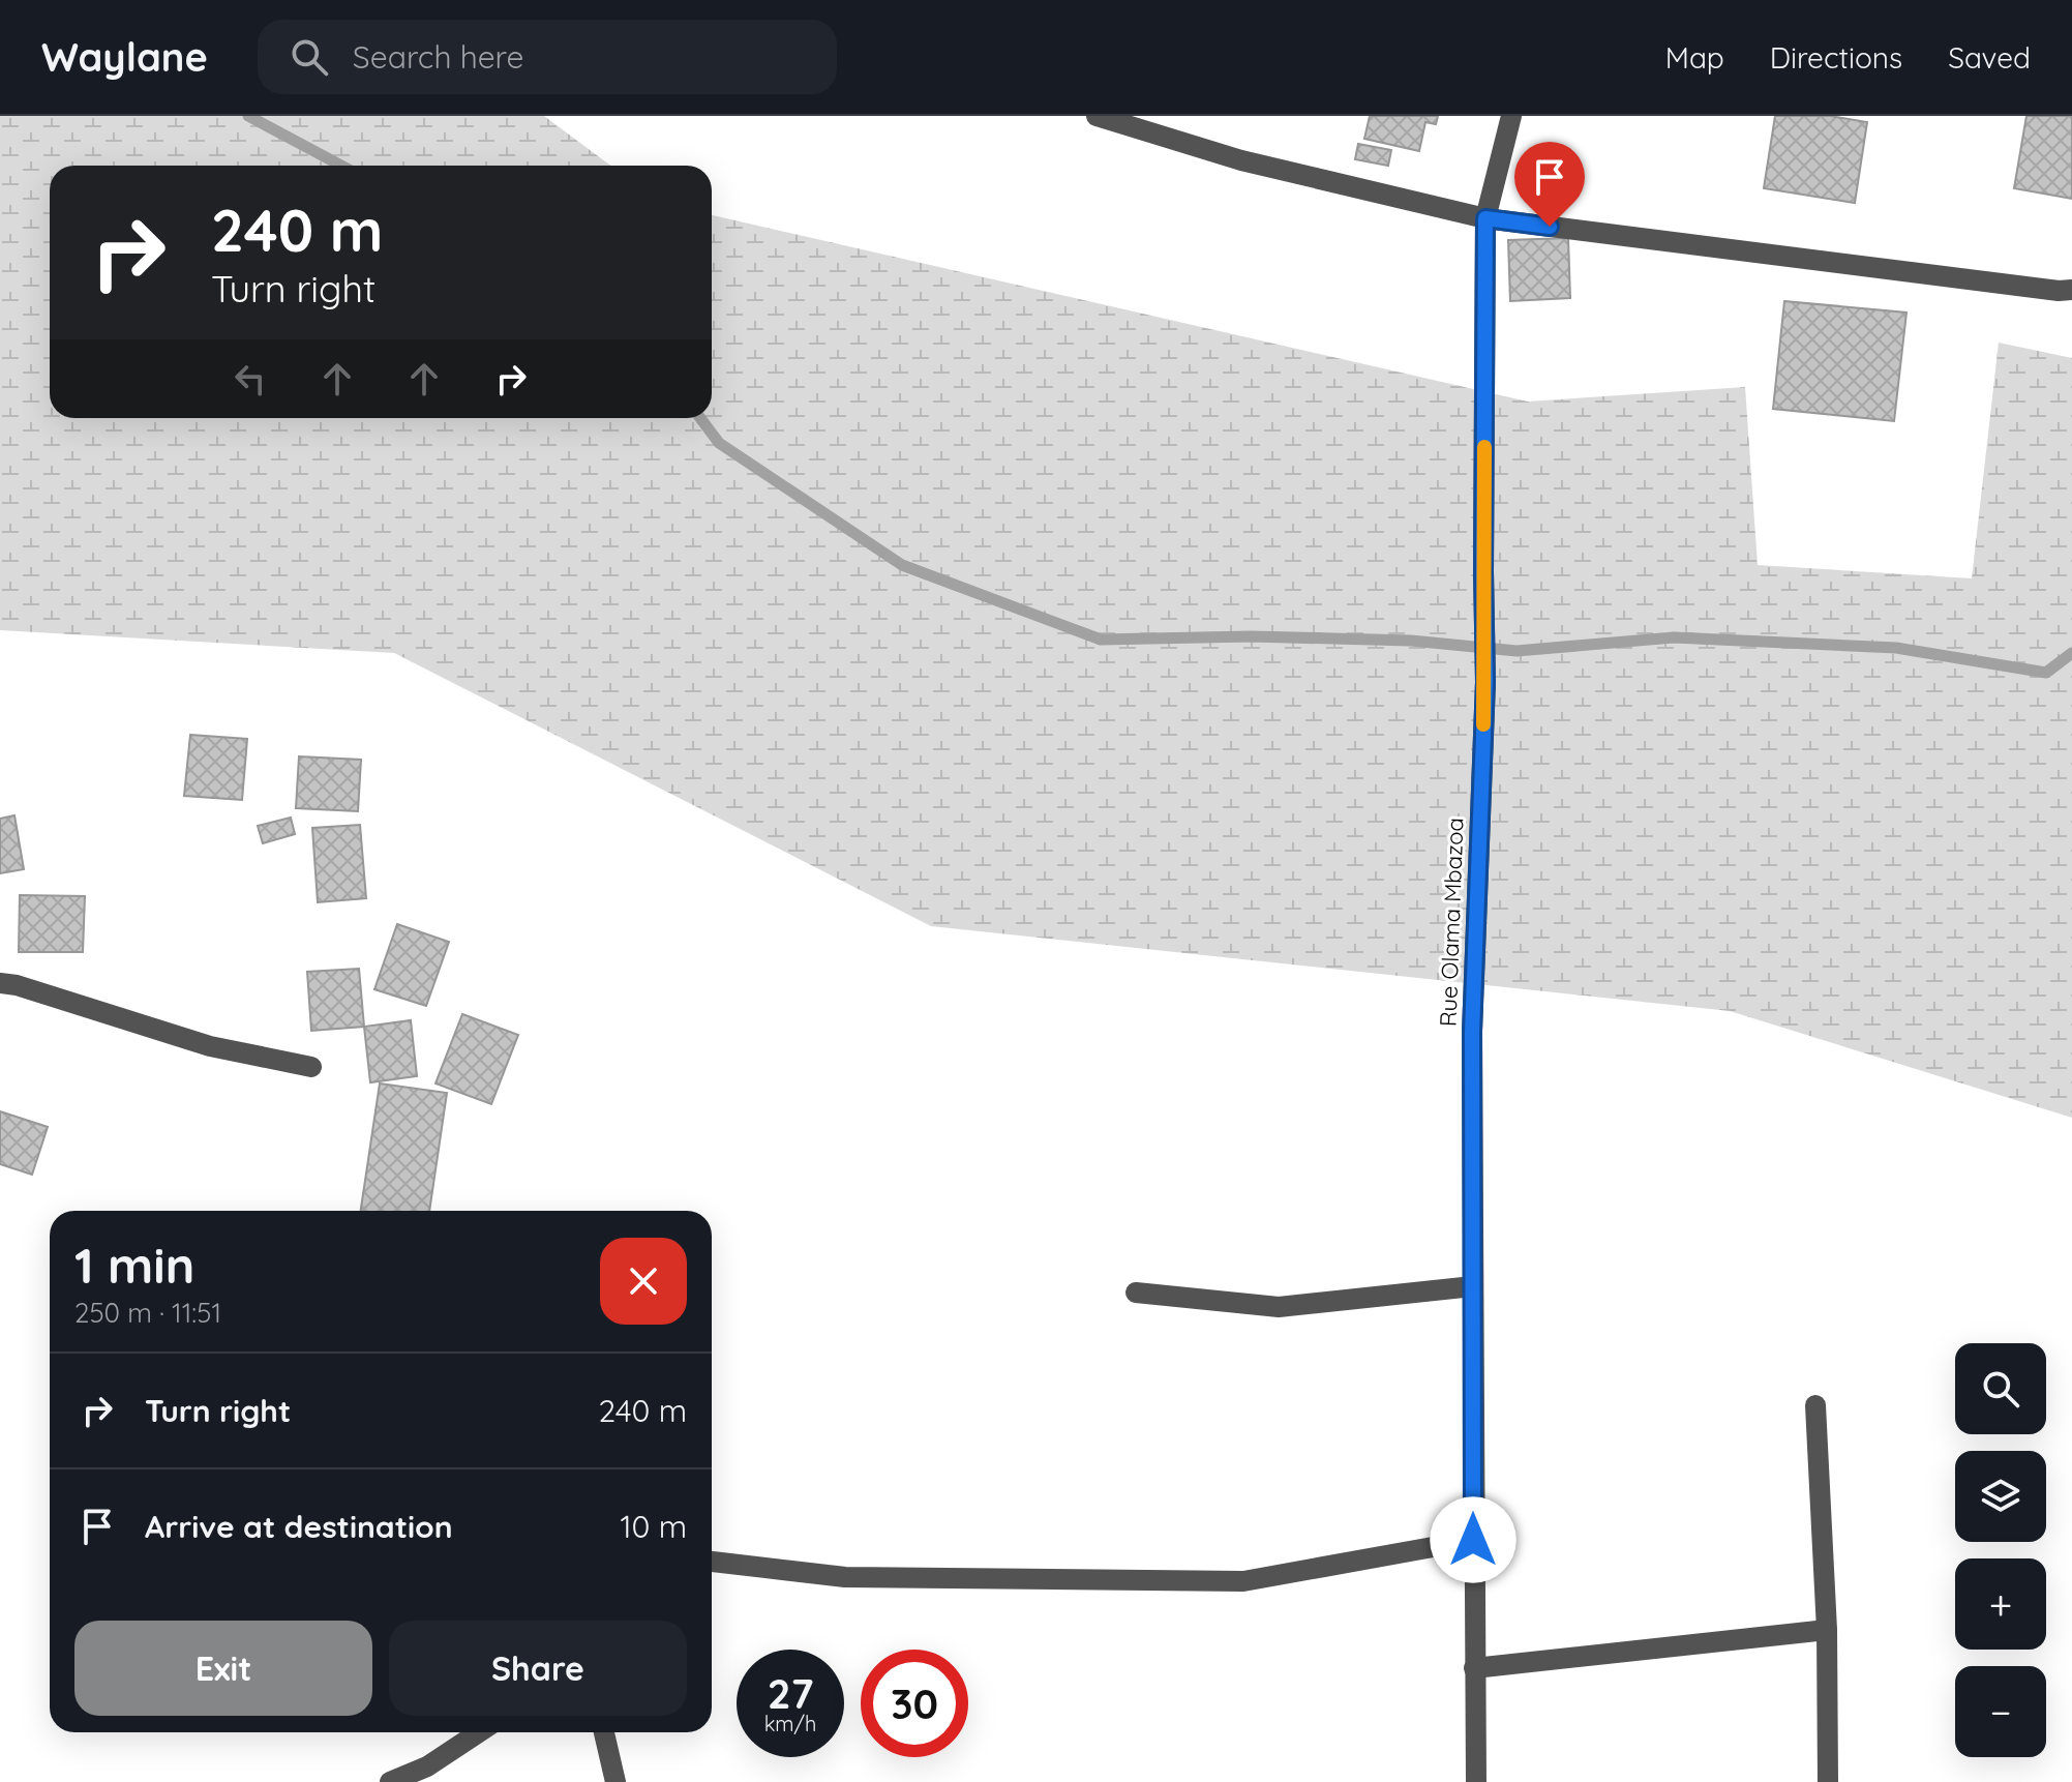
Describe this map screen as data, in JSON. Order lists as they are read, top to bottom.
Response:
{
  "streets": {
    "street": ["Rue Olama Mbazoa"]
  },
  "page": {
    "header": "Waylane",
    "search": "Search here",
    "nav": ["Map", "Directions", "Saved"],
    "turn": ["240 m", "Turn right"],
    "heading": ["1 min", "250 m · 11:51"],
    "map_buttons": ["+", "−"],
    "list": [
      {
        "name": "Turn right",
        "value": "240 m"
      },
      {
        "name": "Arrive at destination",
        "value": "10 m"
      }
    ],
    "buttons": ["Exit", "Share"],
    "speed": "27 km/h",
    "limit": "30"
  }
}
